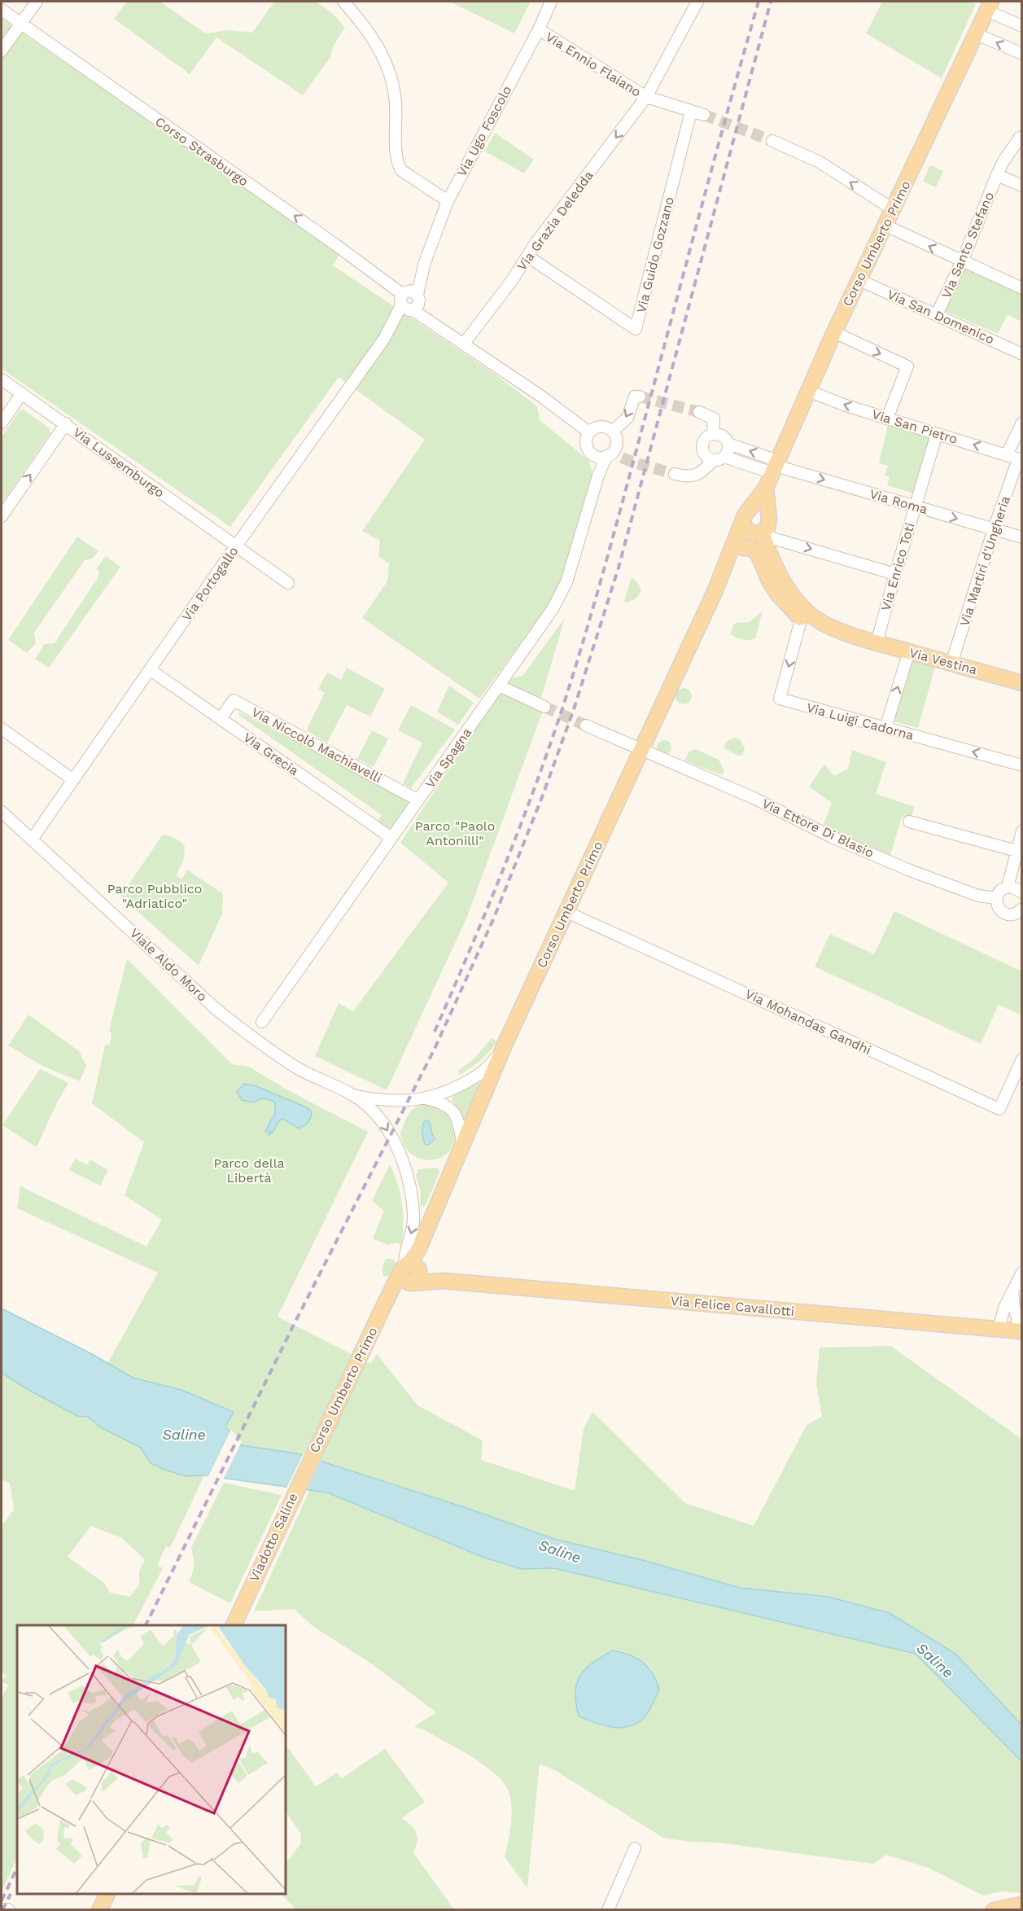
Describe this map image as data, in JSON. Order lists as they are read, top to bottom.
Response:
{
  "streets": {
    "main road": [
      "Corso Umberto Primo",
      "Via Vestina",
      "Via Felice Cavallotti",
      "Viadotto Saline"
    ],
    "street": [
      "Via Ennio Flaiano",
      "Via Ugo Foscolo",
      "Corso Strasburgo",
      "Via Grazia Deledda",
      "Via Santo Stefano",
      "Via Guido Gozzano",
      "Via San Domenico",
      "Via San Pietro",
      "Via Lussemburgo",
      "Via Roma",
      "Via Martiri d'Ungheria",
      "Via Enrico Toti",
      "Via Portogallo",
      "Via Luigi Cadorna",
      "Via Niccolò Machiavelli",
      "Via Grecia",
      "Via Spagna",
      "Via Ettore Di Blasio",
      "Viale Aldo Moro",
      "Via Mohandas Gandhi"
    ]
  },
  "crossings": [
    ["Via Ennio Flaiano", "Via Ugo Foscolo"],
    ["Via Ennio Flaiano", "Via Grazia Deledda"],
    ["Via Ennio Flaiano", "Via Guido Gozzano"],
    ["Via Ugo Foscolo", "Corso Strasburgo"],
    ["Via Ugo Foscolo", "Via Portogallo"],
    ["Corso Strasburgo", "Via Grazia Deledda"],
    ["Corso Strasburgo", "Via Portogallo"],
    ["Corso Strasburgo", "Via Spagna"],
    ["Via Grazia Deledda", "Via Guido Gozzano"],
    ["Corso Umberto Primo", "Via San Domenico"],
    ["Corso Umberto Primo", "Via San Pietro"],
    ["Corso Umberto Primo", "Via Roma"],
    ["Corso Umberto Primo", "Via Vestina"],
    ["Corso Umberto Primo", "Via Ettore Di Blasio"],
    ["Corso Umberto Primo", "Viale Aldo Moro"],
    ["Corso Umberto Primo", "Via Mohandas Gandhi"],
    ["Corso Umberto Primo", "Via Felice Cavallotti"],
    ["Corso Umberto Primo", "Viadotto Saline"],
    ["Via Santo Stefano", "Via San Domenico"],
    ["Via San Pietro", "Via Martiri d'Ungheria"],
    ["Via San Pietro", "Via Enrico Toti"],
    ["Via Lussemburgo", "Via Portogallo"],
    ["Via Roma", "Via Martiri d'Ungheria"],
    ["Via Roma", "Via Enrico Toti"],
    ["Via Martiri d'Ungheria", "Via Vestina"],
    ["Via Enrico Toti", "Via Vestina"],
    ["Via Portogallo", "Via Grecia"],
    ["Via Portogallo", "Viale Aldo Moro"],
    ["Via Vestina", "Via Luigi Cadorna"],
    ["Via Niccolò Machiavelli", "Via Grecia"],
    ["Via Niccolò Machiavelli", "Via Spagna"],
    ["Via Grecia", "Via Spagna"],
    ["Viale Aldo Moro", "Via Felice Cavallotti"]
  ],
  "one_way": ["Corso Strasburgo", "Via Grazia Deledda", "Via San Pietro"],
  "water": ["Saline"],
  "parks": ["Parco \"Paolo Antonilli\"", "Parco Pubblico \"Adriatico\"", "Parco della Libertà"]
}
